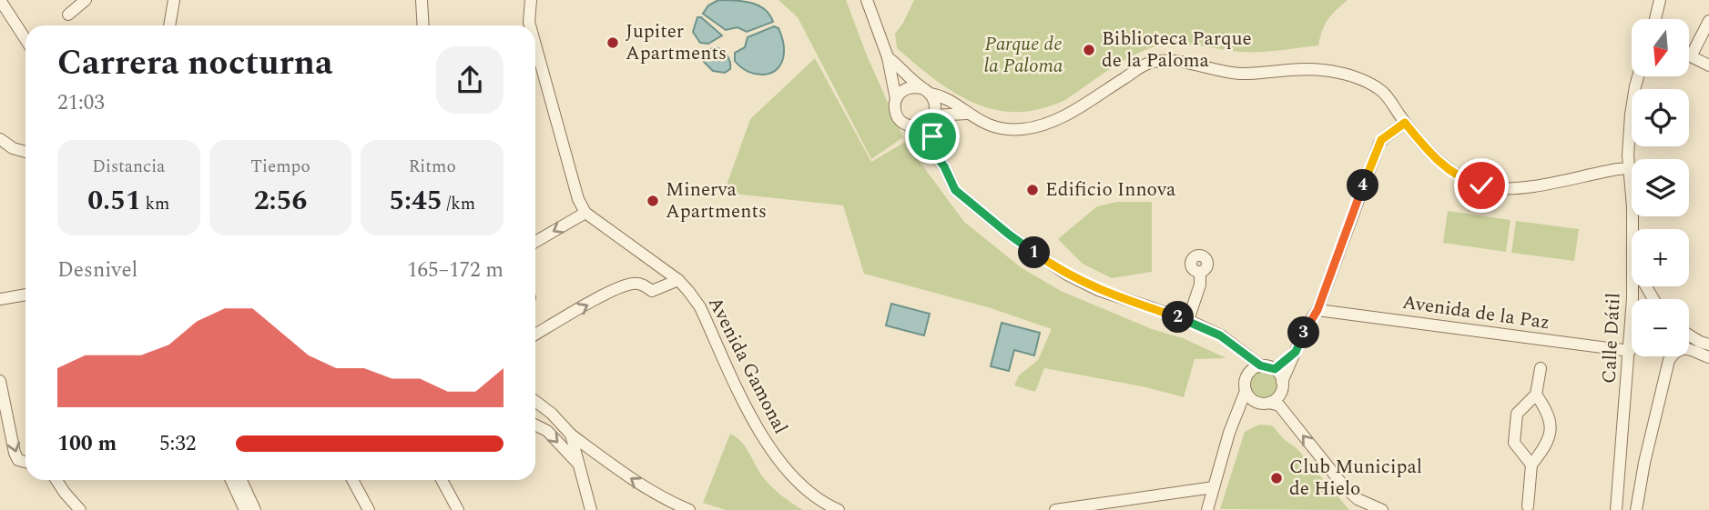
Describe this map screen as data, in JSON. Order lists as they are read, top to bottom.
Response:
{
  "streets": {
    "street": ["Avenida de la Paz", "Calle Dátil", "Avenida Gamonal"]
  },
  "crossings": [
    ["Avenida de la Paz", "Calle Dátil"]
  ],
  "parks": ["Parque de la Paloma"],
  "places": [
    "Jupiter Apartments",
    "Biblioteca Parque de la Paloma",
    "Edificio Innova",
    "Minerva Apartments",
    "Club Municipal de Hielo"
  ],
  "north": "bottom",
  "page": {
    "map_buttons": ["+", "−"],
    "heading": ["Carrera nocturna", "21:03"],
    "stats": [
      ["Distancia", "0.51 km"],
      ["Tiempo", "2:56"],
      ["Ritmo", "5:45 /km"]
    ],
    "pins": [
      "4",
      "1",
      "2",
      "3"
    ],
    "chart": ["Desnivel", "165–172 m"],
    "list": [
      {
        "name": "100 m",
        "note": "5:32"
      }
    ]
  }
}
